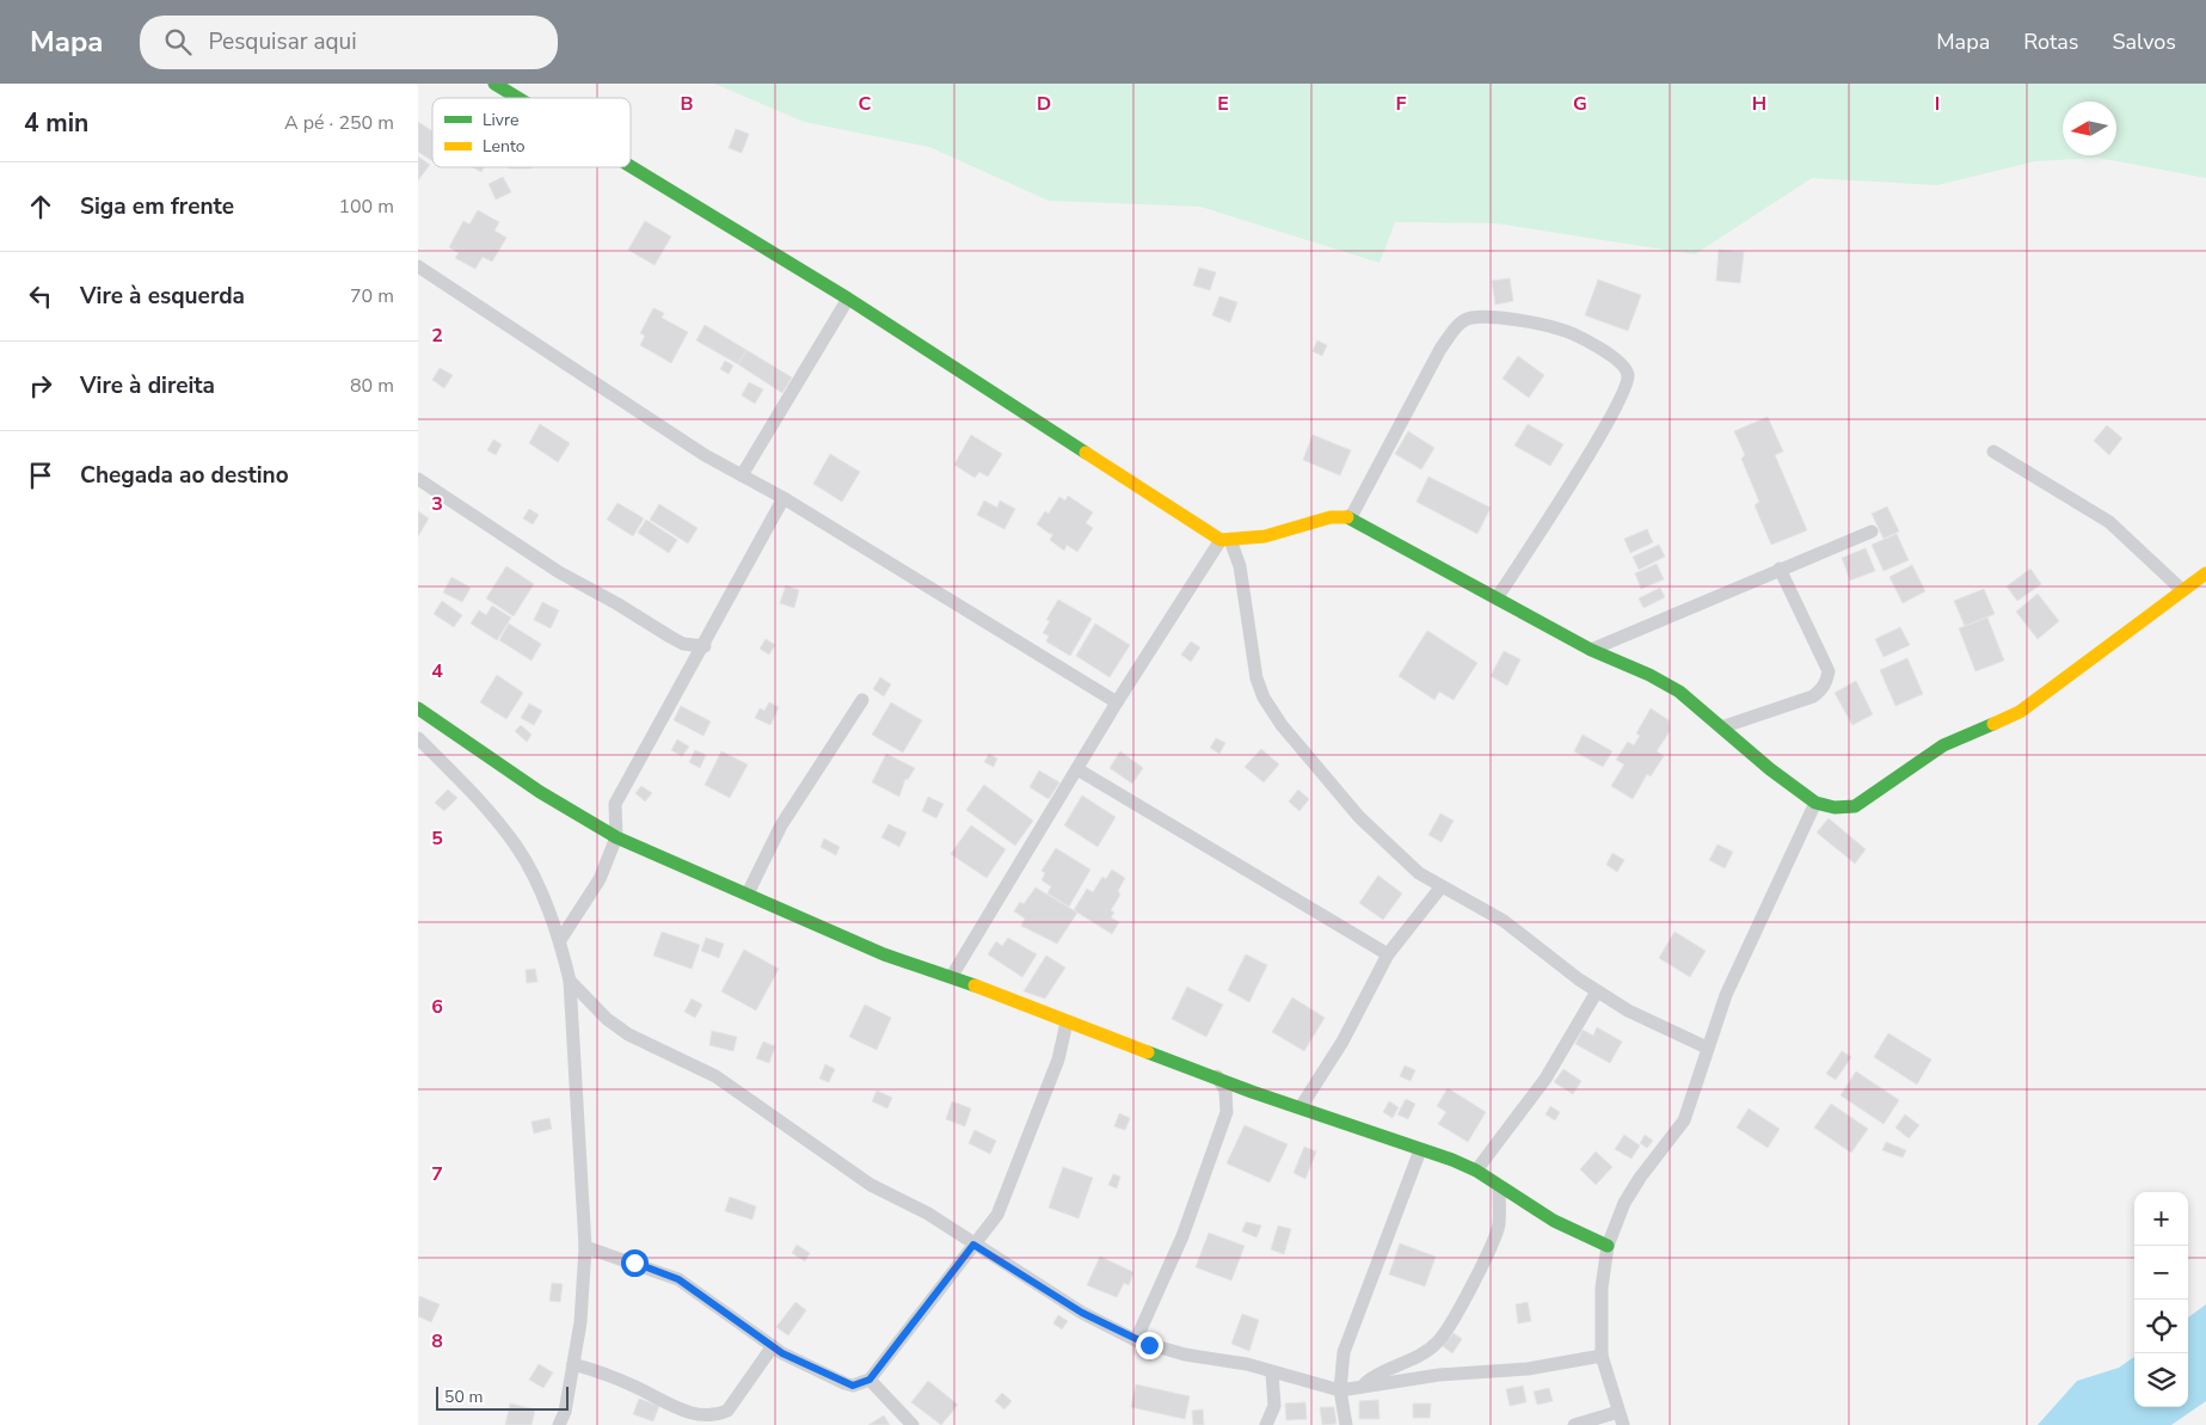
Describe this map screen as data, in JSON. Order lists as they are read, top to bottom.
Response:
{
  "legend": ["Livre", "Lento"],
  "scale_bar": "50 m",
  "north": "left",
  "page": {
    "header": "Mapa",
    "search": "Pesquisar aqui",
    "nav": ["Mapa", "Rotas", "Salvos"],
    "heading": ["4 min", "A pé · 250 m"],
    "list": [
      ["Siga em frente", "100 m"],
      ["Vire à esquerda", "70 m"],
      ["Vire à direita", "80 m"],
      "Chegada ao destino"
    ],
    "map_buttons": ["+", "−"],
    "scale": "50 m"
  },
  "grid": {
    "columns": [
      "B",
      "C",
      "D",
      "E",
      "F",
      "G",
      "H",
      "I"
    ],
    "rows": [
      "2",
      "3",
      "4",
      "5",
      "6",
      "7",
      "8"
    ]
  }
}
